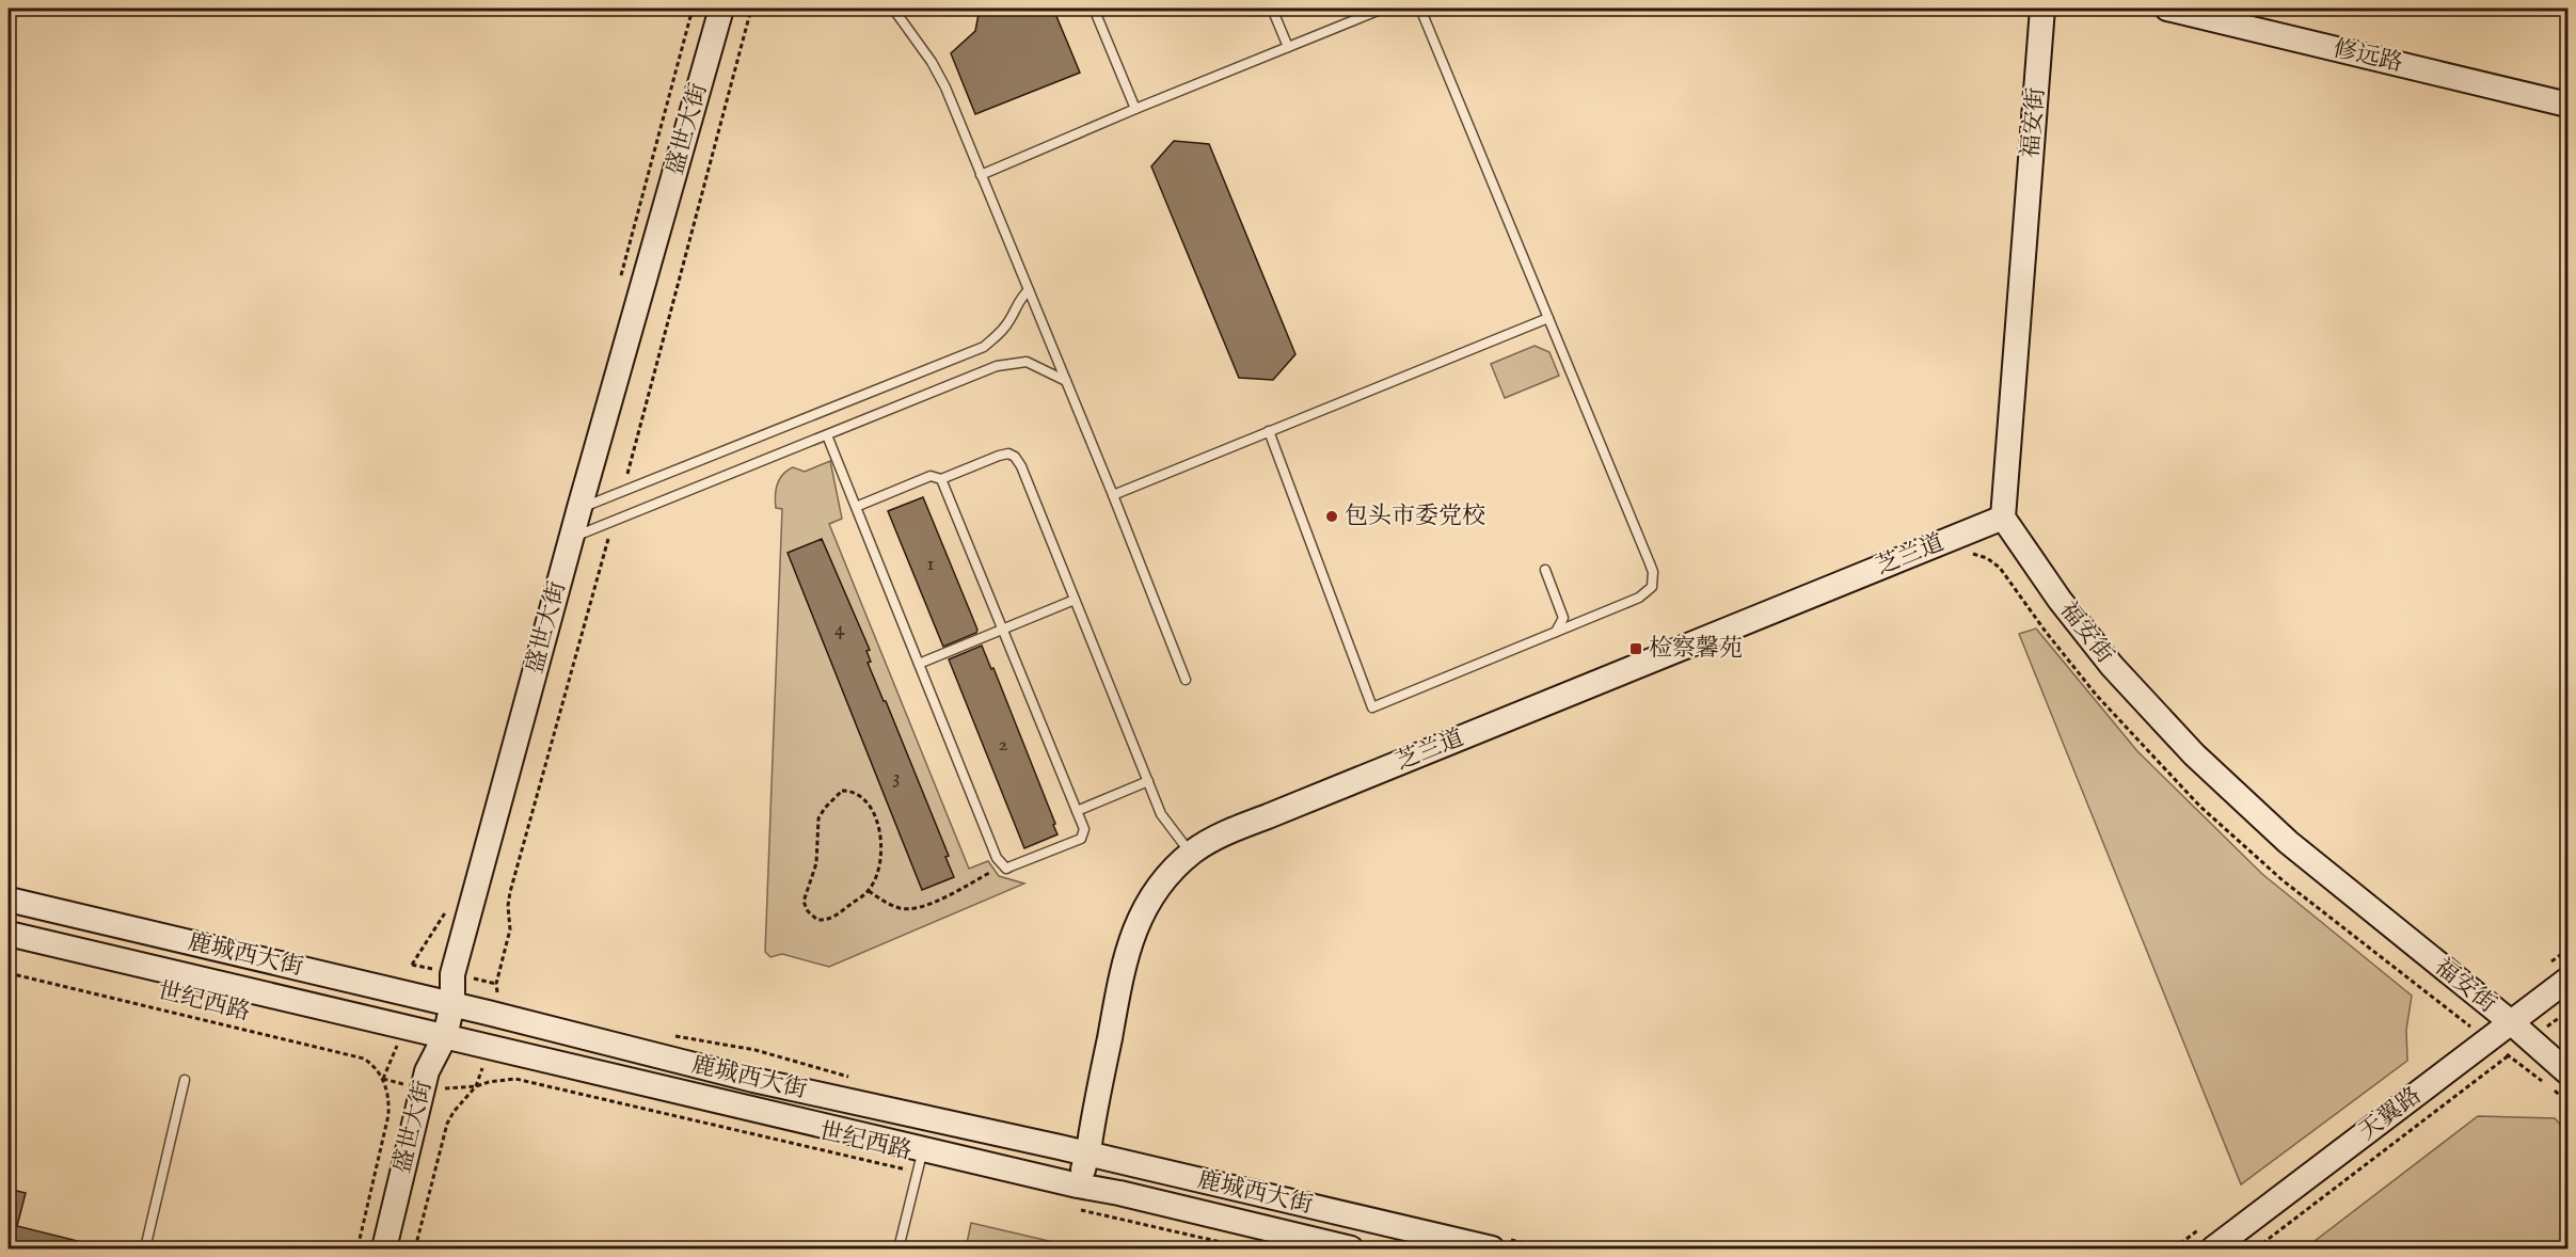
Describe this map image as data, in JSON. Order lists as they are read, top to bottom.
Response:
{
  "streets": {
    "street": [
      "修远路",
      "福安街",
      "盛世大街",
      "芝兰道",
      "鹿城西大街",
      "天翼路"
    ],
    "path": ["世纪西路"]
  },
  "crossings": [
    ["福安街", "芝兰道"],
    ["福安街", "天翼路"],
    ["盛世大街", "鹿城西大街"],
    ["盛世大街", "世纪西路"],
    ["芝兰道", "鹿城西大街"],
    ["鹿城西大街", "世纪西路"]
  ],
  "places": {
    "other": ["包头市委党校"],
    "transit": ["检察馨苑"]
  },
  "house_numbers": [
    "1",
    "4",
    "2",
    "3"
  ]
}
